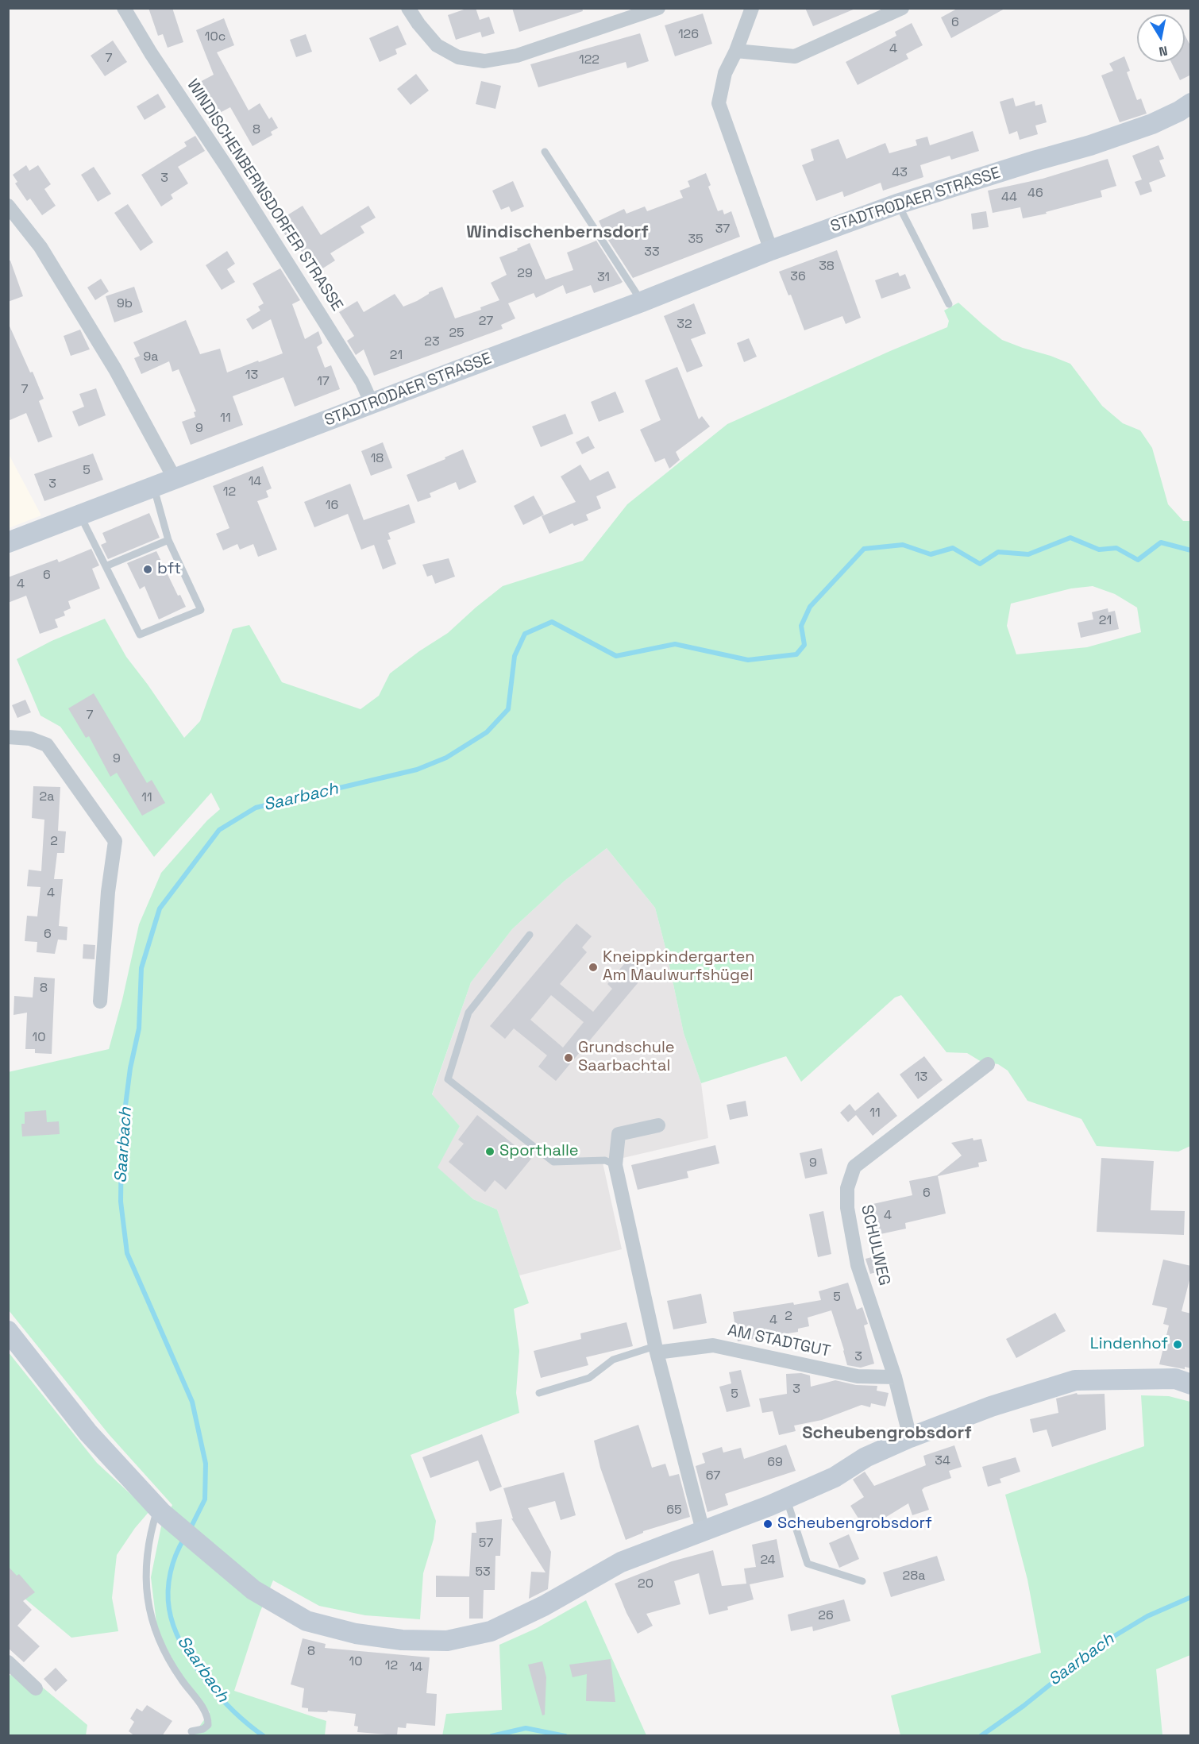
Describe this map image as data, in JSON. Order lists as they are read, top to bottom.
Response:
{
  "streets": {
    "main road": ["STADTRODAER STRASSE"],
    "street": ["WINDISCHENBERNSDORFER STRASSE", "SCHULWEG", "AM STADTGUT"]
  },
  "crossings": [
    ["WINDISCHENBERNSDORFER STRASSE", "STADTRODAER STRASSE"],
    ["SCHULWEG", "AM STADTGUT"]
  ],
  "districts": ["Windischenbernsdorf", "Scheubengrobsdorf"],
  "water": ["Saarbach"],
  "places": [
    "bft",
    "Kneippkindergarten Am Maulwurfshügel",
    "Grundschule Saarbachtal",
    "Sporthalle",
    "Lindenhof",
    "Scheubengrobsdorf"
  ],
  "house_numbers": [
    "6",
    "126",
    "10c",
    "4",
    "7",
    "122",
    "8",
    "43",
    "3",
    "46",
    "44",
    "37",
    "35",
    "33",
    "38",
    "29",
    "36",
    "31",
    "9b",
    "27",
    "32",
    "25",
    "23",
    "21",
    "9a",
    "13",
    "17",
    "7",
    "11",
    "9",
    "18",
    "5",
    "14",
    "3",
    "12",
    "16",
    "6",
    "4",
    "21",
    "7",
    "9",
    "2a",
    "11",
    "2",
    "4",
    "6",
    "8",
    "10",
    "13",
    "11",
    "9",
    "6",
    "4",
    "5",
    "2",
    "4",
    "3",
    "3",
    "5",
    "34",
    "69",
    "67",
    "65",
    "57",
    "24",
    "53",
    "28a",
    "20",
    "26",
    "8",
    "10",
    "12",
    "14"
  ],
  "north": "bottom"
}
